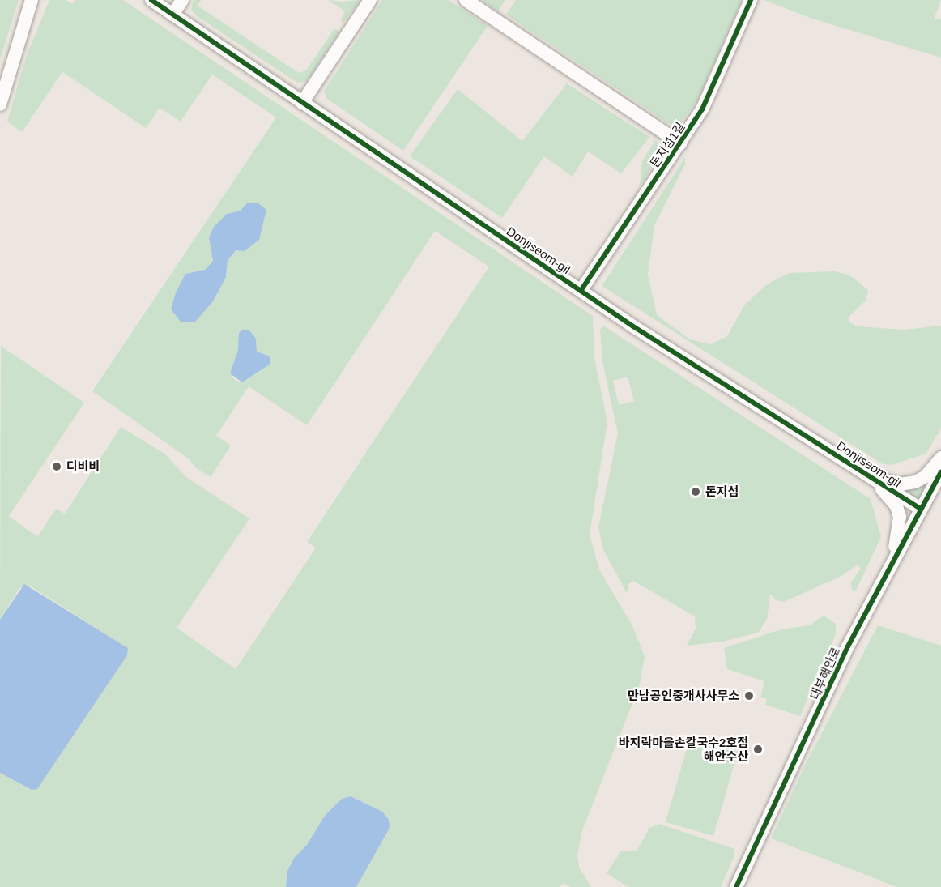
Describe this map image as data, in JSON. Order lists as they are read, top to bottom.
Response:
{
  "streets": {
    "street": ["돈지섬1길", "Donjiseom-gil", "대부해안로"]
  },
  "crossings": [
    ["돈지섬1길", "Donjiseom-gil"],
    ["Donjiseom-gil", "대부해안로"]
  ],
  "places": [
    "디비비",
    "돈지섬",
    "만남공인중개사사무소",
    "바지락마을손칼국수2호점 해안수산"
  ]
}
